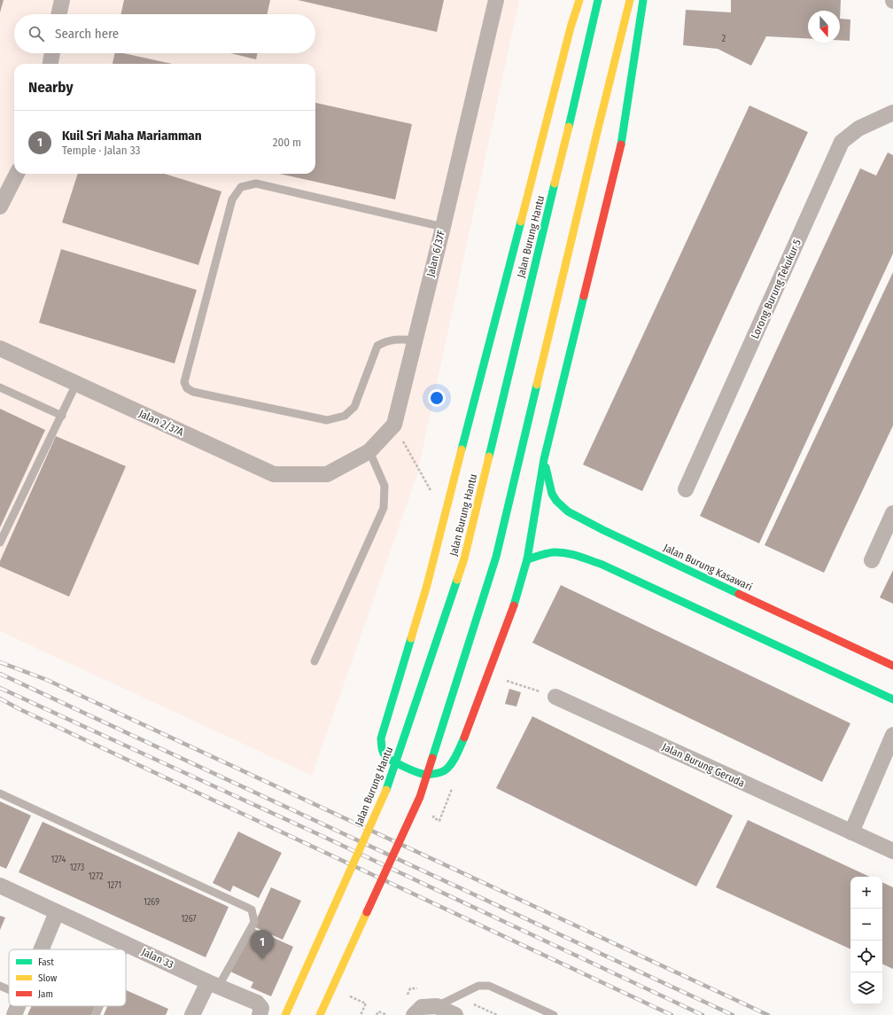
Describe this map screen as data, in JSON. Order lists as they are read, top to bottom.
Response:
{
  "streets": {
    "main road": ["Jalan Burung Hantu", "Jalan Burung Kasawari"],
    "street": [
      "Jalan 6/37F",
      "Lorong Burung Tekukur 5",
      "Jalan 2/37A",
      "Jalan Burung Geruda",
      "Jalan 33"
    ]
  },
  "crossings": [
    ["Jalan 6/37F", "Jalan 2/37A"]
  ],
  "house_numbers": [
    "2",
    "1274",
    "1273",
    "1272",
    "1271",
    "1269",
    "1267"
  ],
  "legend": ["Fast", "Slow", "Jam"],
  "north": "bottom",
  "page": {
    "search": "Search here",
    "heading": "Nearby",
    "list": [
      {
        "mark": "1",
        "name": "Kuil Sri Maha Mariamman",
        "note": "Temple · Jalan 33",
        "value": "200 m"
      }
    ],
    "map_buttons": ["+", "−"],
    "pins": "1"
  }
}
